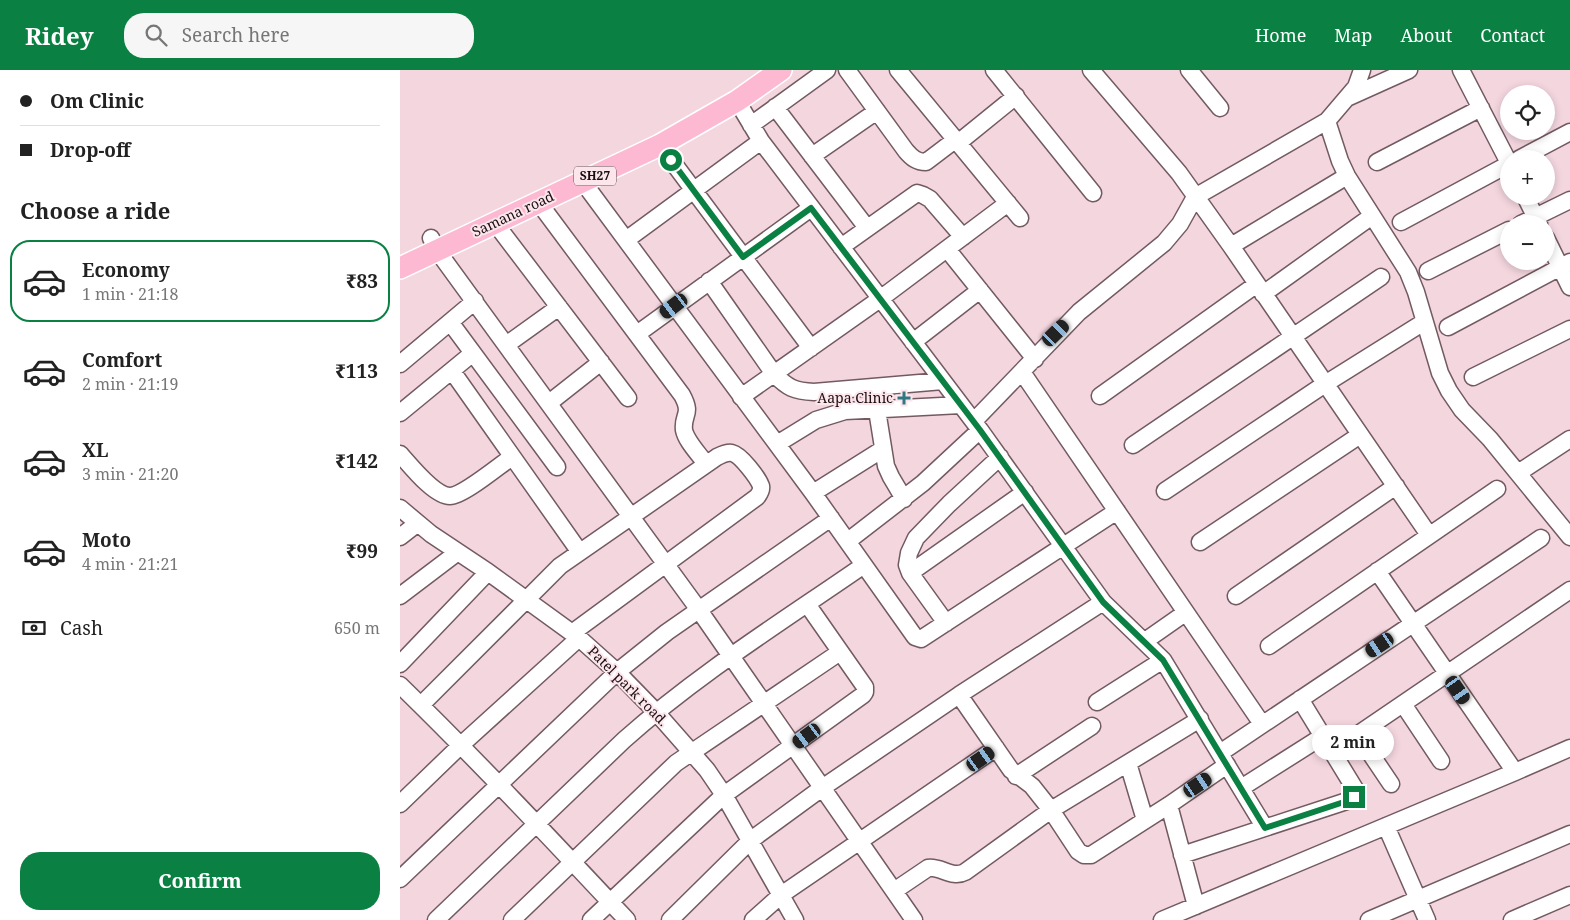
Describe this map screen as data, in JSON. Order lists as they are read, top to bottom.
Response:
{
  "streets": {
    "main road": ["SH27", "Samana road"],
    "street": ["Patel park road."]
  },
  "places": {
    "health": ["Aapa Clinic"]
  },
  "page": {
    "header": "Ridey",
    "search": "Search here",
    "nav": [
      "Home",
      "Map",
      "About",
      "Contact"
    ],
    "banner": ["Om Clinic", "Drop-off"],
    "map_buttons": ["+", "−"],
    "heading": "Choose a ride",
    "list": [
      {
        "name": "Economy",
        "note": "1 min · 21:18",
        "value": "₹83"
      },
      {
        "name": "Comfort",
        "note": "2 min · 21:19",
        "value": "₹113"
      },
      {
        "name": "XL",
        "note": "3 min · 21:20",
        "value": "₹142"
      },
      {
        "name": "Moto",
        "note": "4 min · 21:21",
        "value": "₹99"
      }
    ],
    "pay": ["Cash", "650 m"],
    "bubble": "2 min",
    "buttons": "Confirm"
  }
}
